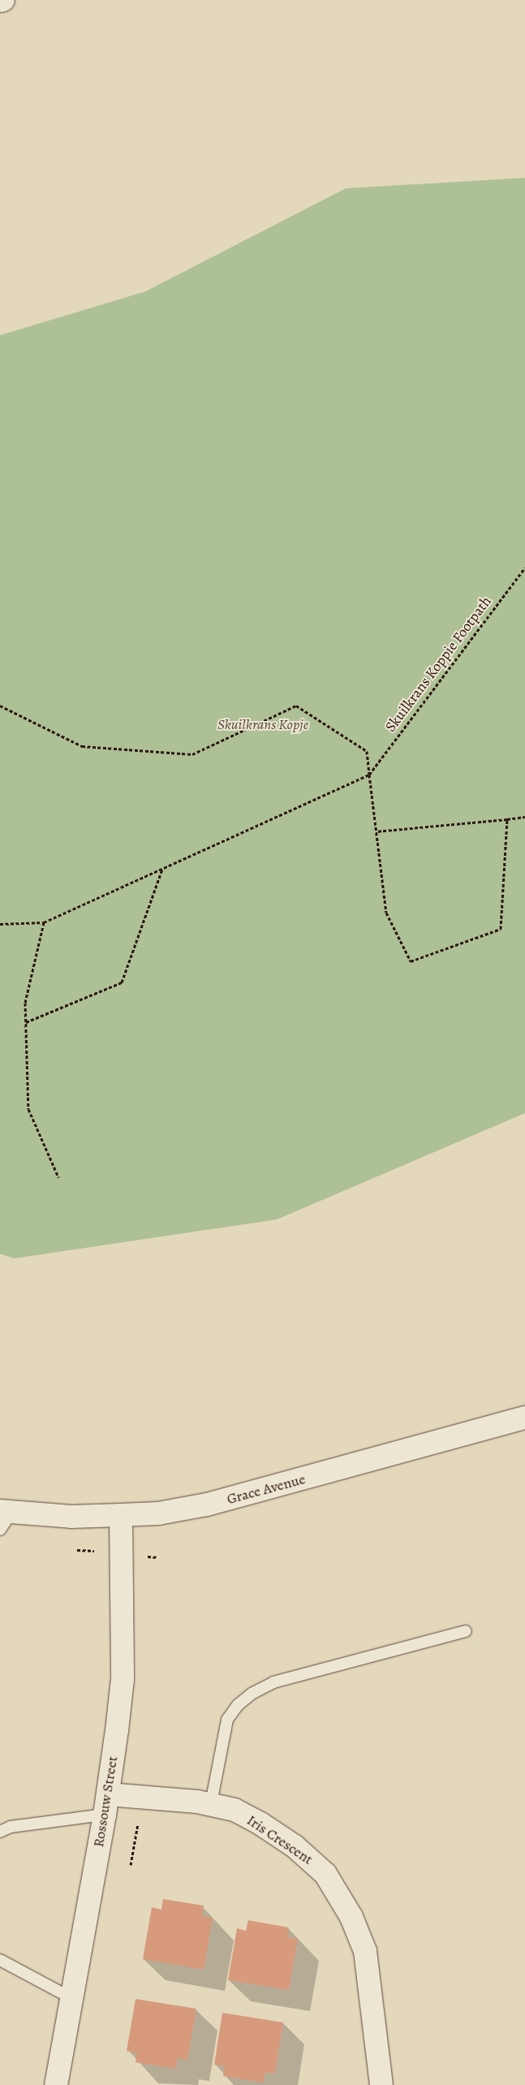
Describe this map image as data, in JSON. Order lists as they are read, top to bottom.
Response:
{
  "streets": {
    "street": ["Grace Avenue", "Rossouw Street", "Iris Crescent"],
    "path": ["Skuilkrans Koppie Footpath"]
  },
  "crossings": [
    ["Grace Avenue", "Rossouw Street"],
    ["Rossouw Street", "Iris Crescent"]
  ],
  "parks": ["Skuilkrans Kopje"]
}
